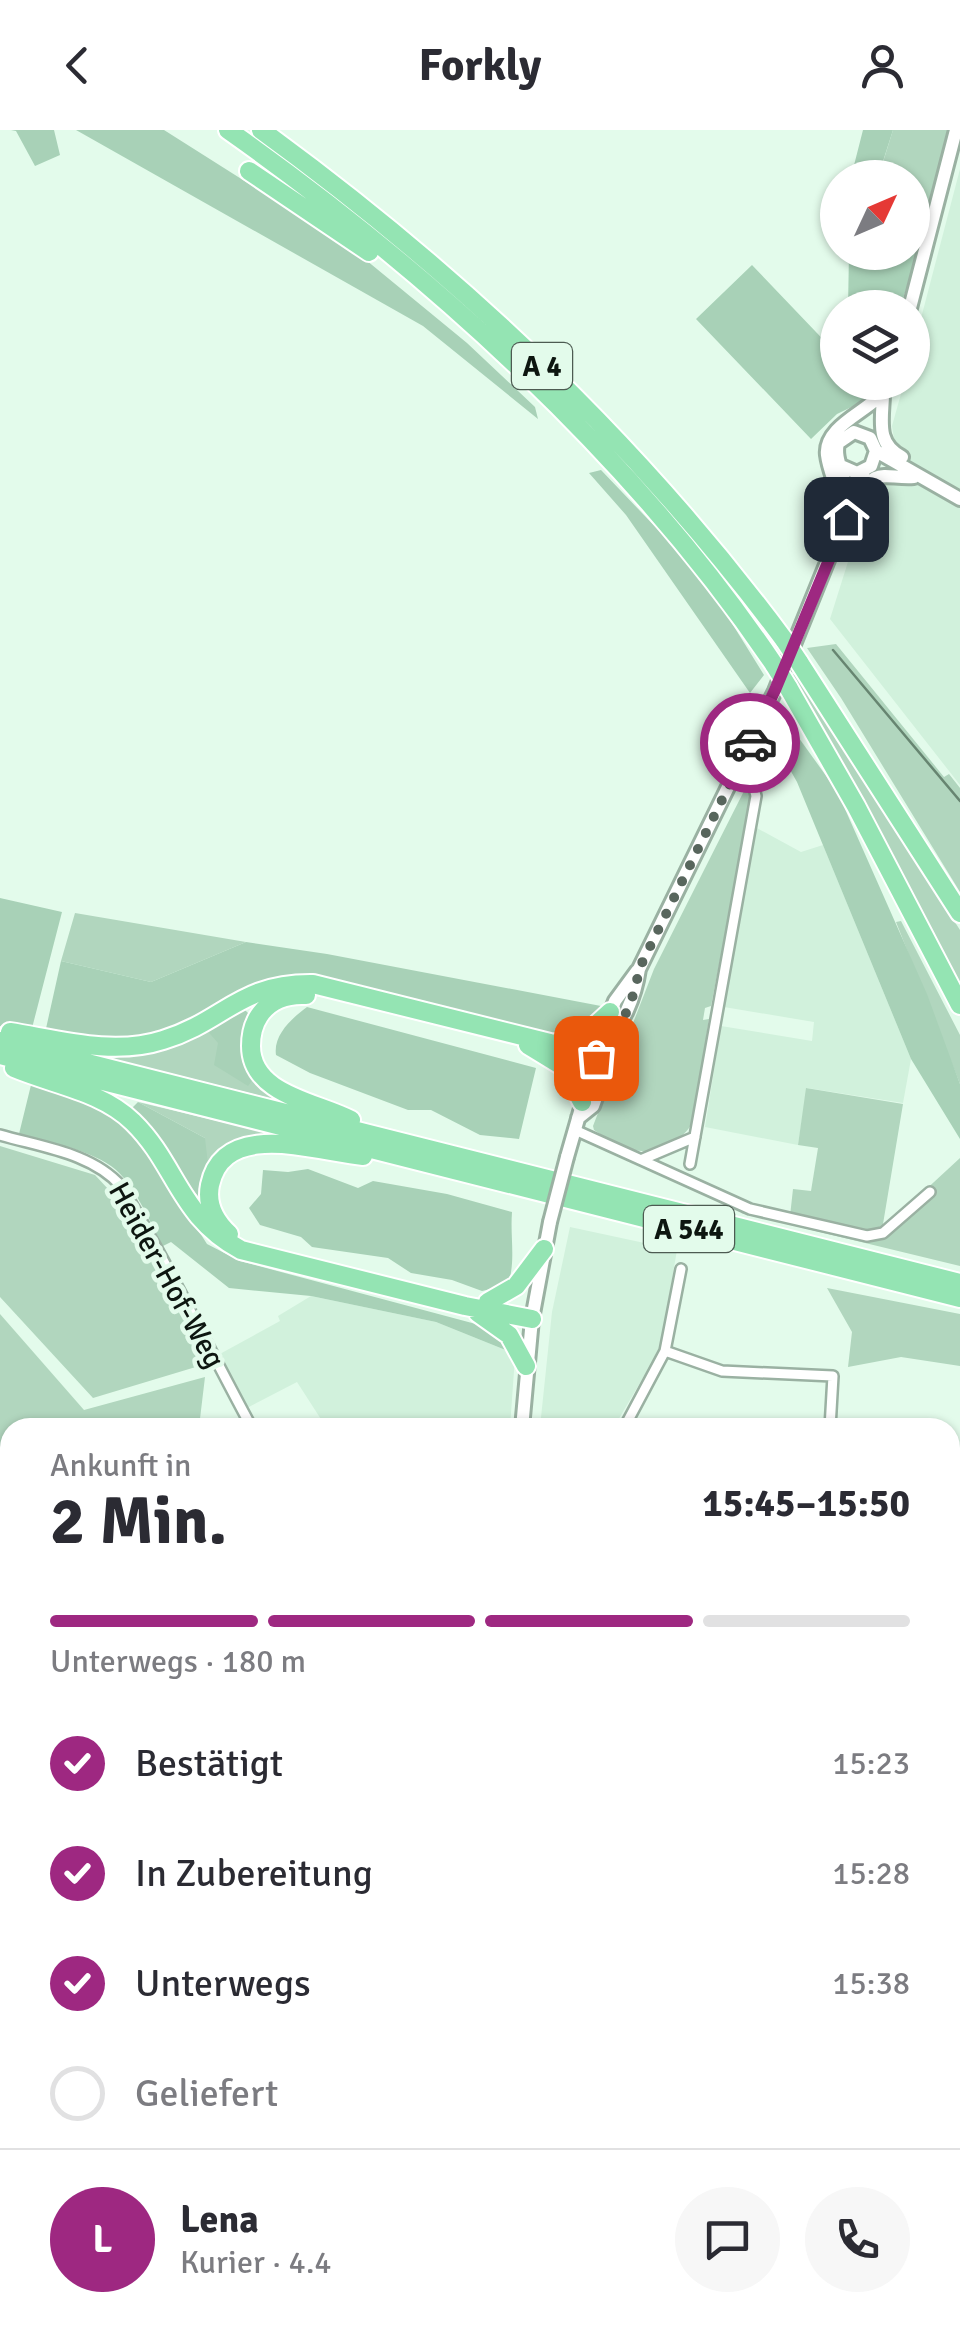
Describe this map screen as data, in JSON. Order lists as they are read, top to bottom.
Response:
{
  "streets": {
    "highway": ["A 4", "A 544"],
    "street": ["Heider-Hof-Weg"]
  },
  "north": "top right",
  "page": {
    "header": "Forkly",
    "heading": ["2 Min.", "Ankunft in", "15:45–15:50"],
    "panel": ["Lena", "Kurier · 4.4"],
    "bar": "Unterwegs · 180 m",
    "list": [
      ["Bestätigt", "15:23"],
      ["In Zubereitung", "15:28"],
      ["Unterwegs", "15:38"],
      "Geliefert"
    ],
    "round": "L"
  }
}
